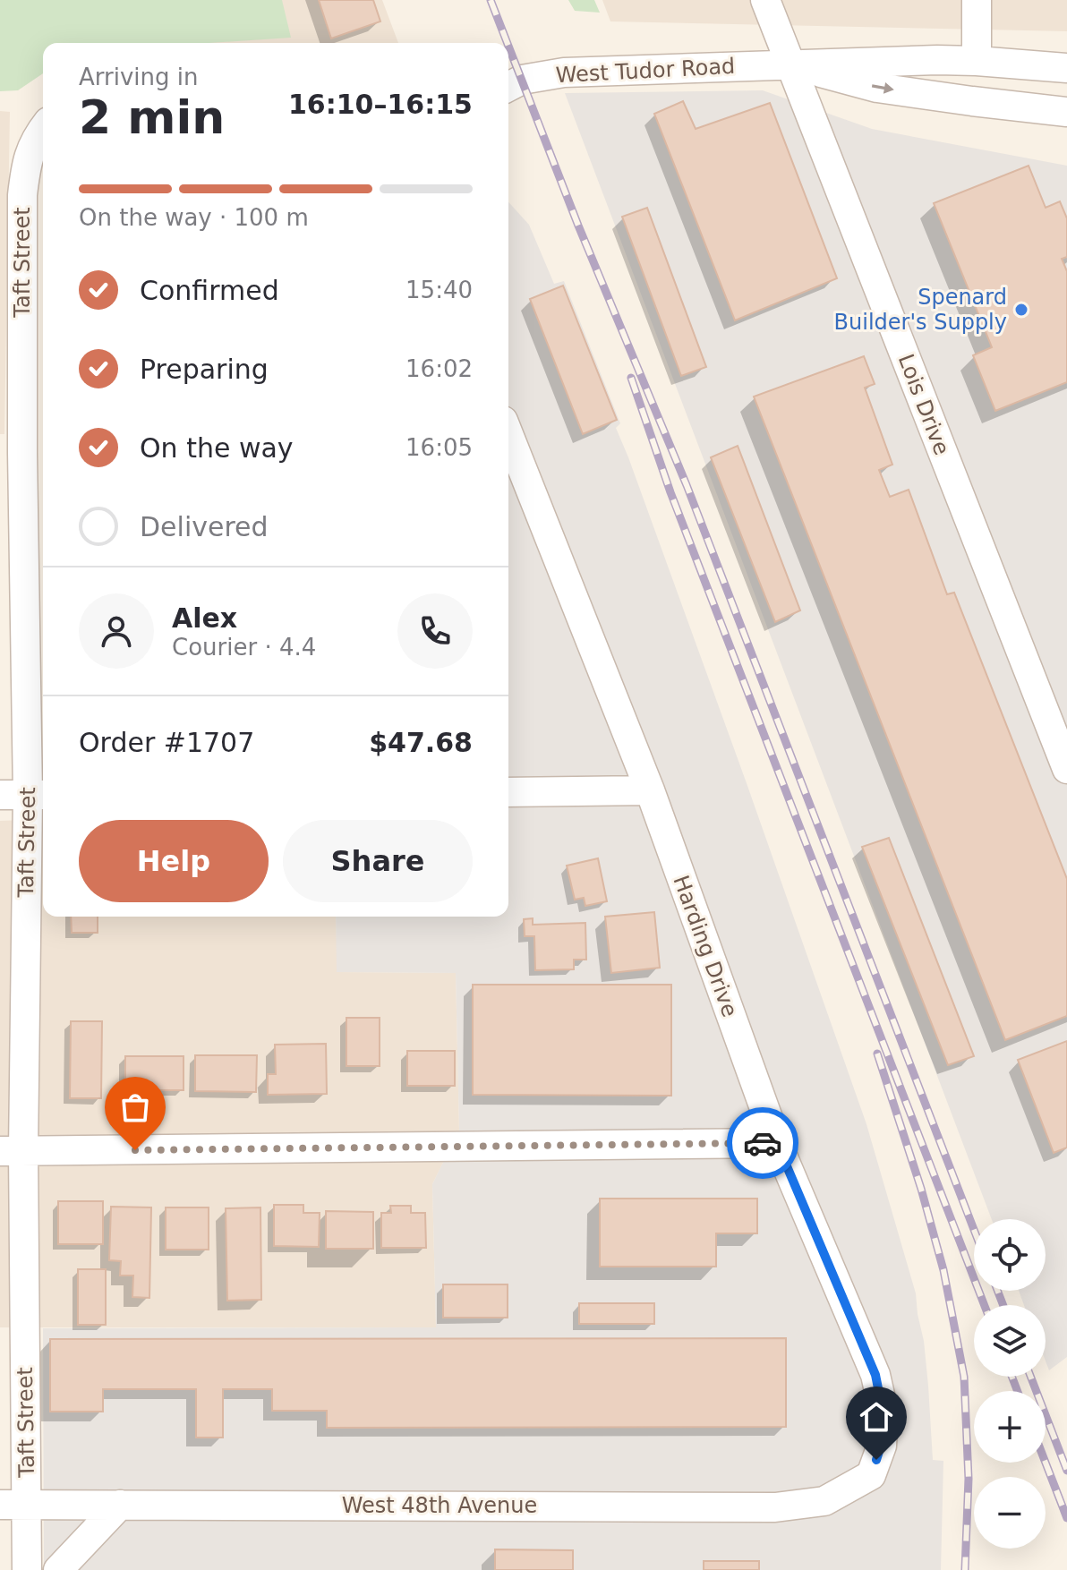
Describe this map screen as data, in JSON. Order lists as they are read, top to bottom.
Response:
{
  "streets": {
    "street": [
      "West Tudor Road",
      "Taft Street",
      "Lois Drive",
      "Harding Drive",
      "West 48th Avenue"
    ]
  },
  "crossings": [
    ["West Tudor Road", "Lois Drive"],
    ["Taft Street", "West 48th Avenue"],
    ["Harding Drive", "West 48th Avenue"]
  ],
  "places": ["Spenard Builder's Supply"],
  "page": {
    "heading": ["2 min", "Arriving in", "16:10–16:15"],
    "panel": [
      "Alex",
      "Courier · 4.4",
      "Order #1707",
      "$47.68"
    ],
    "bar": "On the way · 100 m",
    "list": [
      ["Confirmed", "15:40"],
      ["Preparing", "16:02"],
      ["On the way", "16:05"],
      "Delivered"
    ],
    "buttons": ["Help", "Share"],
    "map_buttons": ["+", "−"]
  }
}
